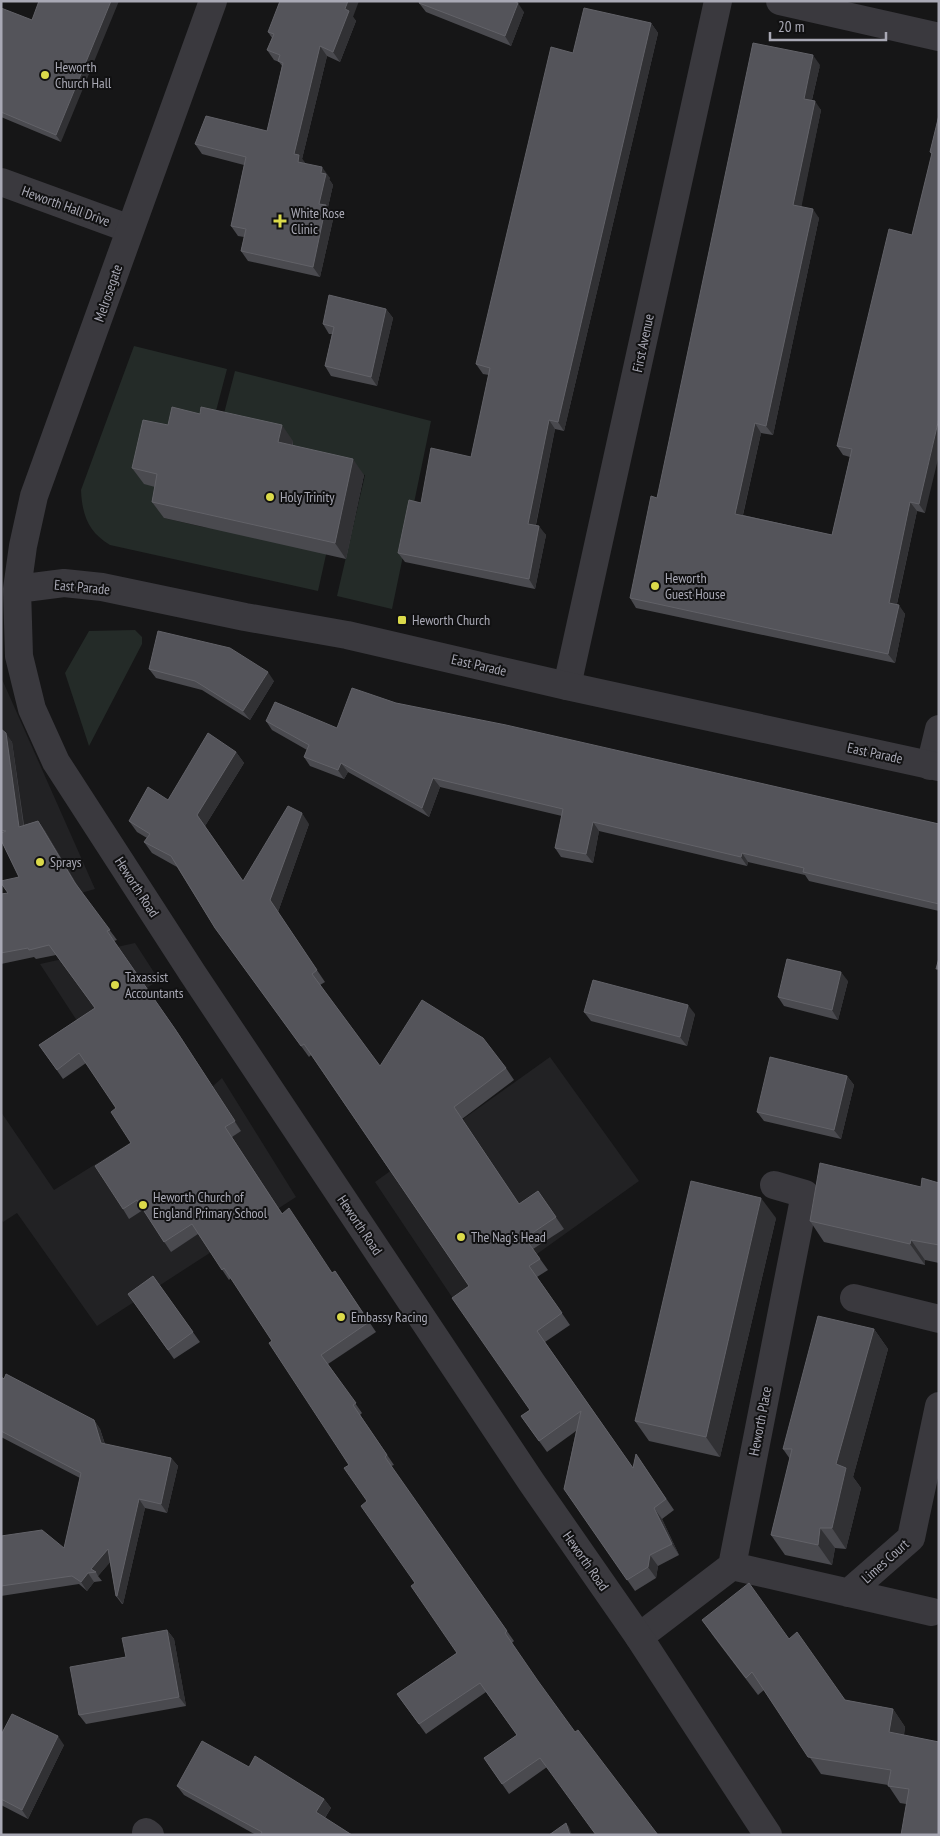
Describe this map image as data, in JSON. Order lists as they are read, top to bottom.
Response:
{
  "streets": {
    "street": [
      "Heworth Hall Drive",
      "Melrosegate",
      "First Avenue",
      "East Parade",
      "Heworth Road",
      "Heworth Place",
      "Limes Court"
    ]
  },
  "crossings": [
    ["Heworth Hall Drive", "Melrosegate"],
    ["Melrosegate", "East Parade"],
    ["Melrosegate", "Heworth Road"],
    ["First Avenue", "East Parade"],
    ["East Parade", "Heworth Road"],
    ["Heworth Place", "Limes Court"]
  ],
  "places": {
    "other": [
      "Heworth Church Hall",
      "Holy Trinity",
      "Heworth Guest House",
      "Sprays",
      "Taxassist Accountants",
      "Heworth Church of England Primary School",
      "The Nag's Head",
      "Embassy Racing"
    ],
    "health": ["White Rose Clinic"],
    "transit": ["Heworth Church"]
  },
  "scale_bar": "20 m"
}
